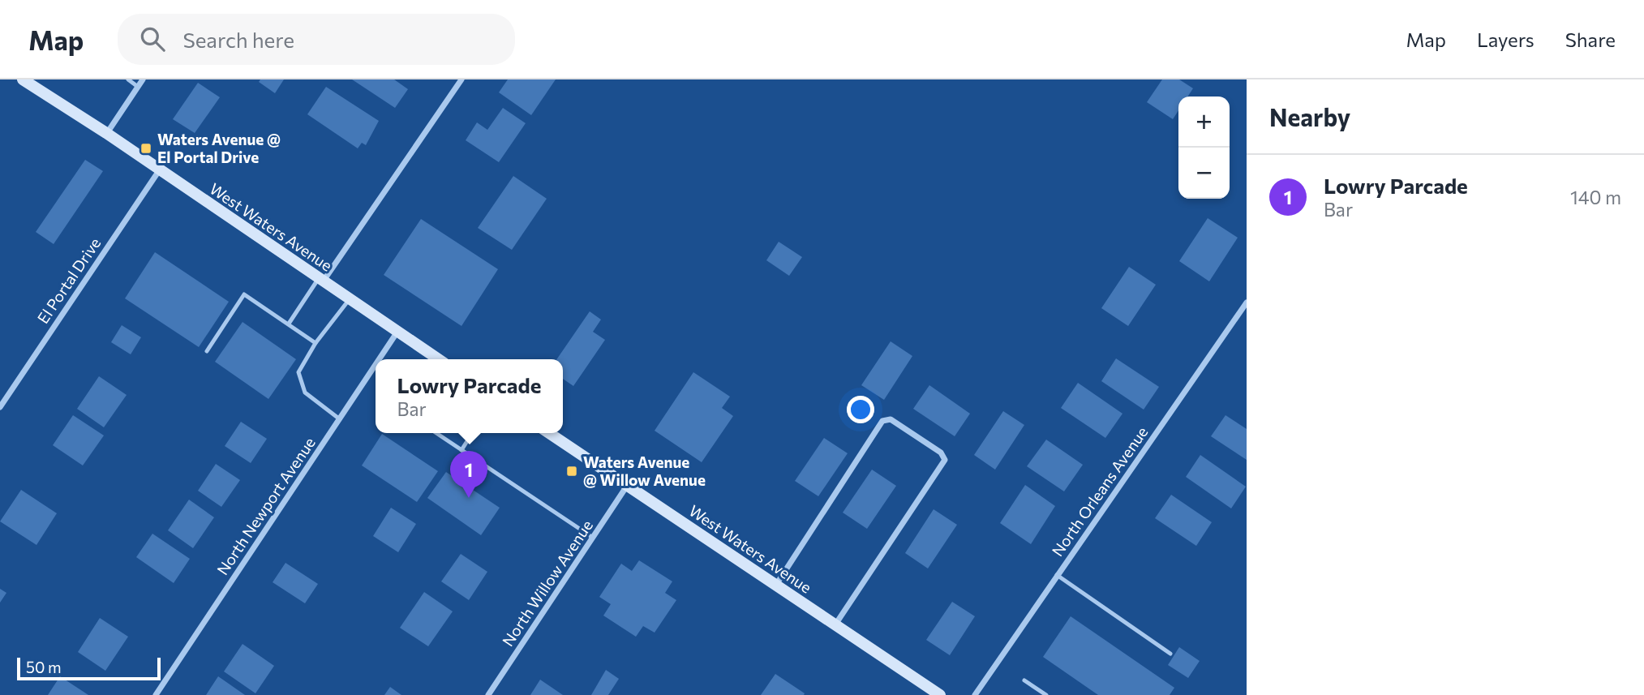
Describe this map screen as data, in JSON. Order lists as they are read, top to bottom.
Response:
{
  "streets": {
    "main road": ["West Waters Avenue"],
    "street": [
      "El Portal Drive",
      "North Orleans Avenue",
      "North Newport Avenue",
      "North Willow Avenue"
    ]
  },
  "crossings": [
    ["West Waters Avenue", "El Portal Drive"],
    ["West Waters Avenue", "North Newport Avenue"],
    ["West Waters Avenue", "North Willow Avenue"]
  ],
  "places": {
    "transit": ["Waters Avenue @ El Portal Drive", "Waters Avenue @ Willow Avenue"]
  },
  "scale_bar": "50 m",
  "page": {
    "header": "Map",
    "search": "Search here",
    "nav": ["Map", "Layers", "Share"],
    "heading": "Nearby",
    "map_buttons": ["+", "−"],
    "list": [
      {
        "mark": "1",
        "name": "Lowry Parcade",
        "note": "Bar",
        "value": "140 m"
      }
    ],
    "popup": ["Lowry Parcade", "Bar"],
    "pins": "1",
    "scale": "50 m"
  }
}
